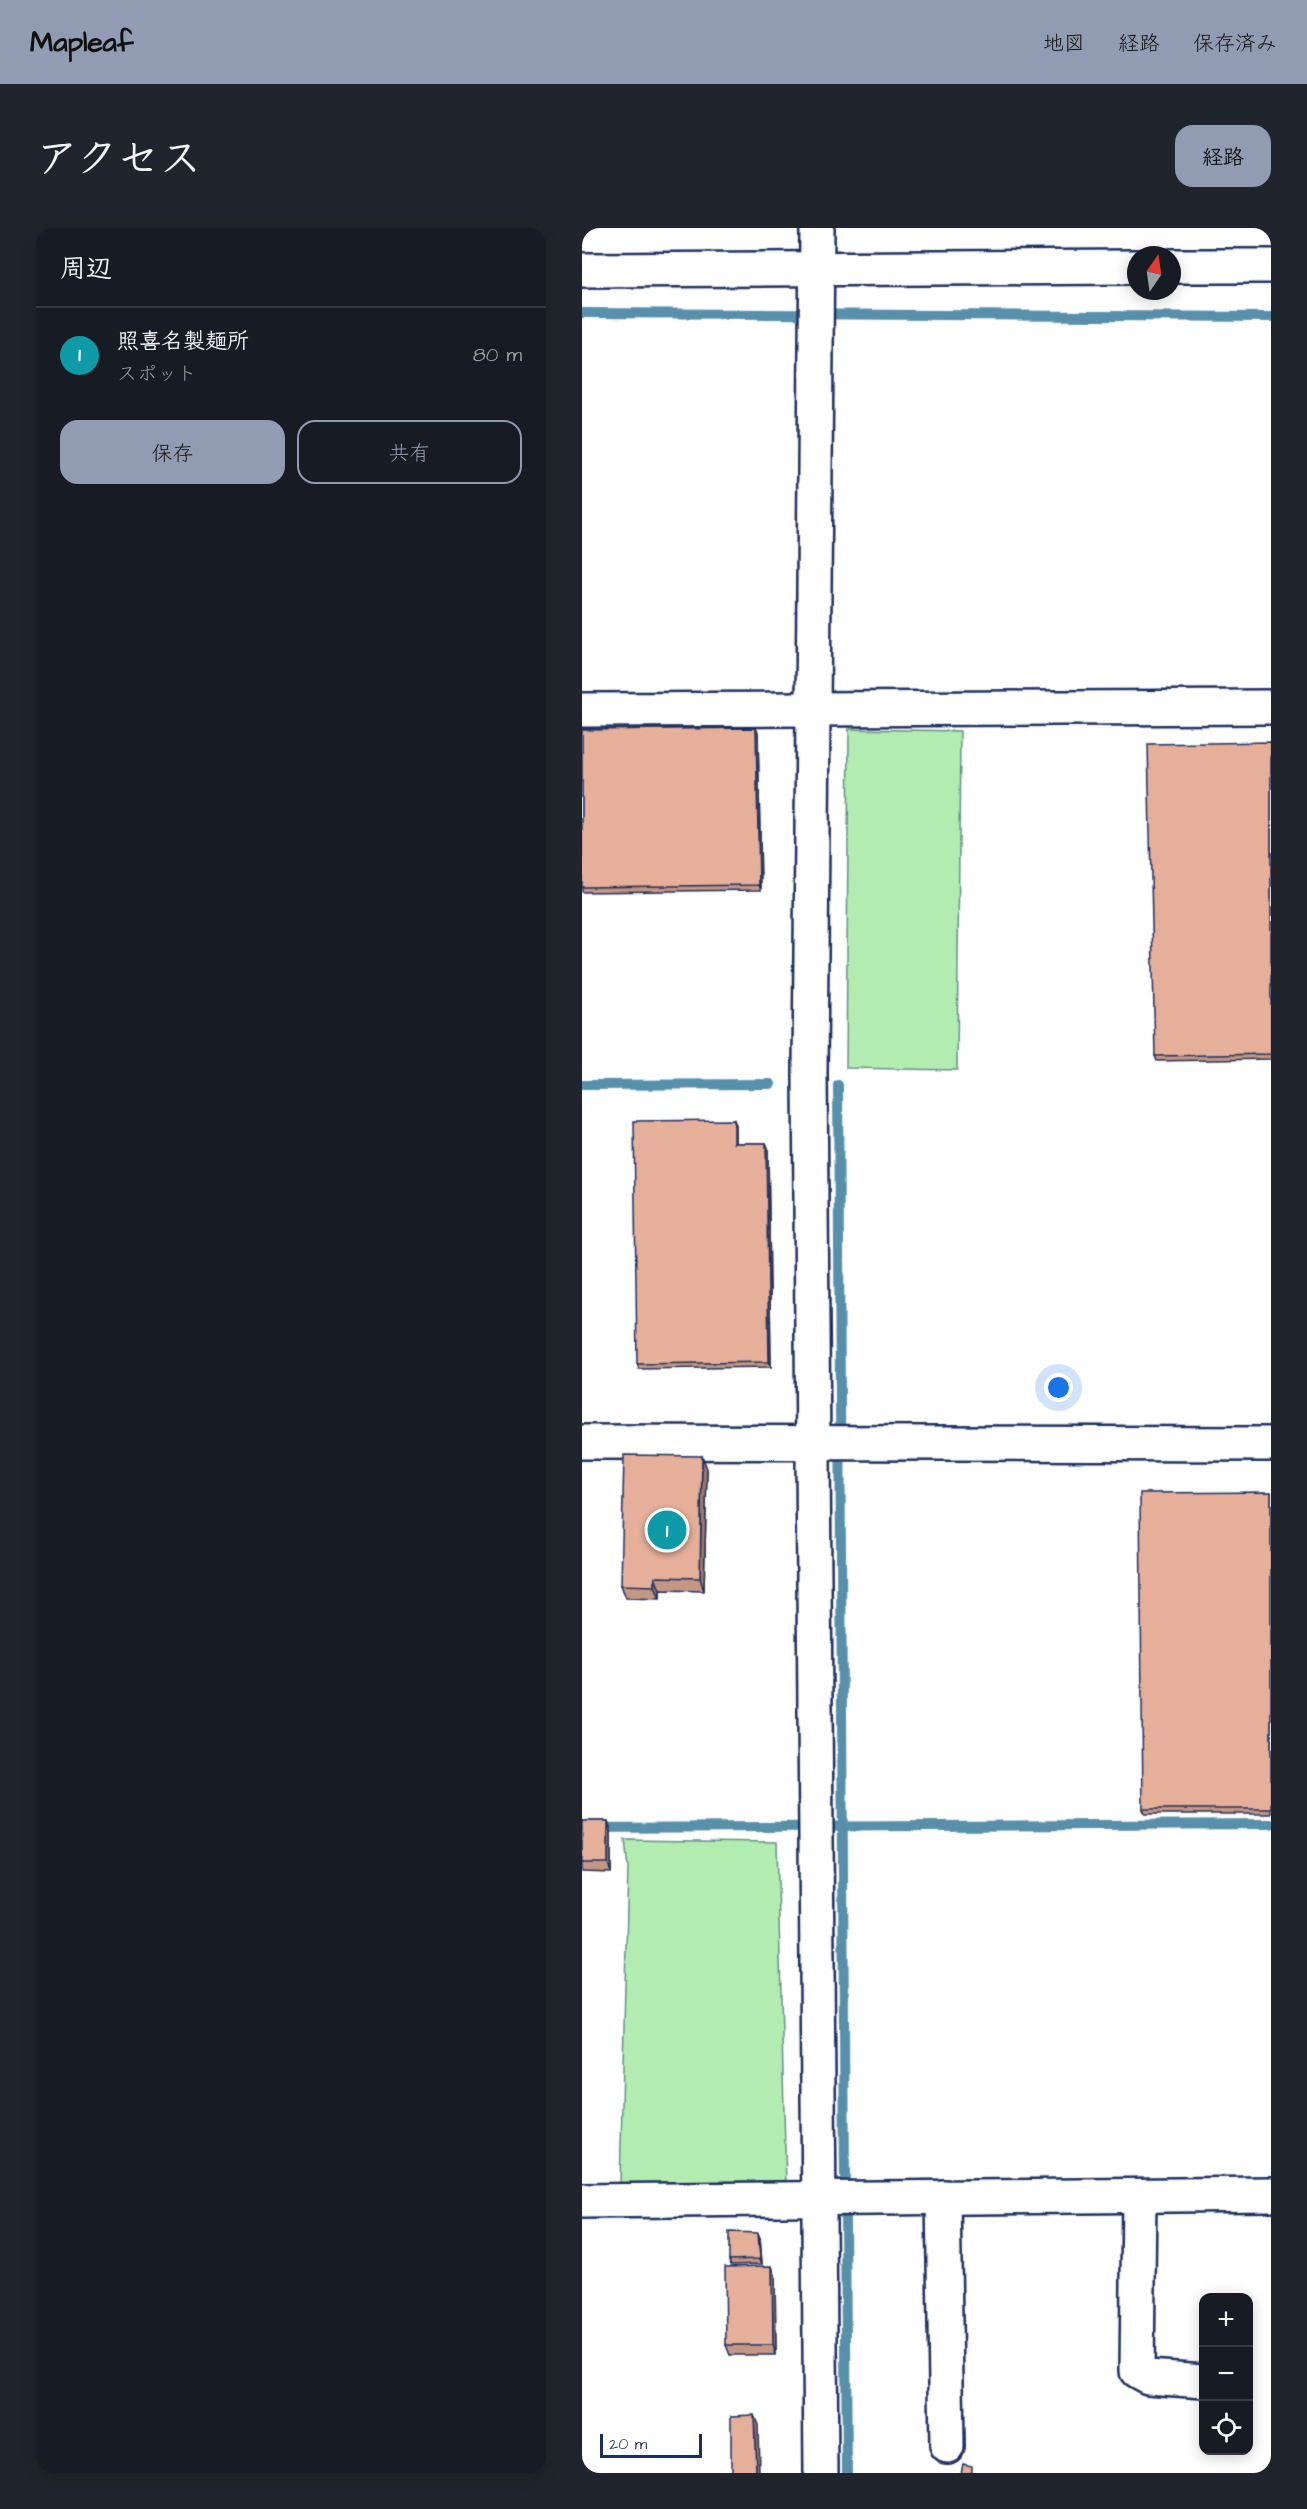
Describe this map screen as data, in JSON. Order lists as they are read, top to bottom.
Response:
{
  "scale_bar": "20 m",
  "north": "top",
  "page": {
    "header": "Mapleaf",
    "nav": ["地図", "経路", "保存済み"],
    "title": "アクセス",
    "buttons": [
      "経路",
      ["保存", "共有"]
    ],
    "heading": "周辺",
    "list": [
      {
        "mark": "1",
        "name": "照喜名製麺所",
        "note": "スポット",
        "value": "80 m"
      }
    ],
    "pins": "1",
    "map_buttons": ["+", "−"],
    "scale": "20 m"
  }
}
